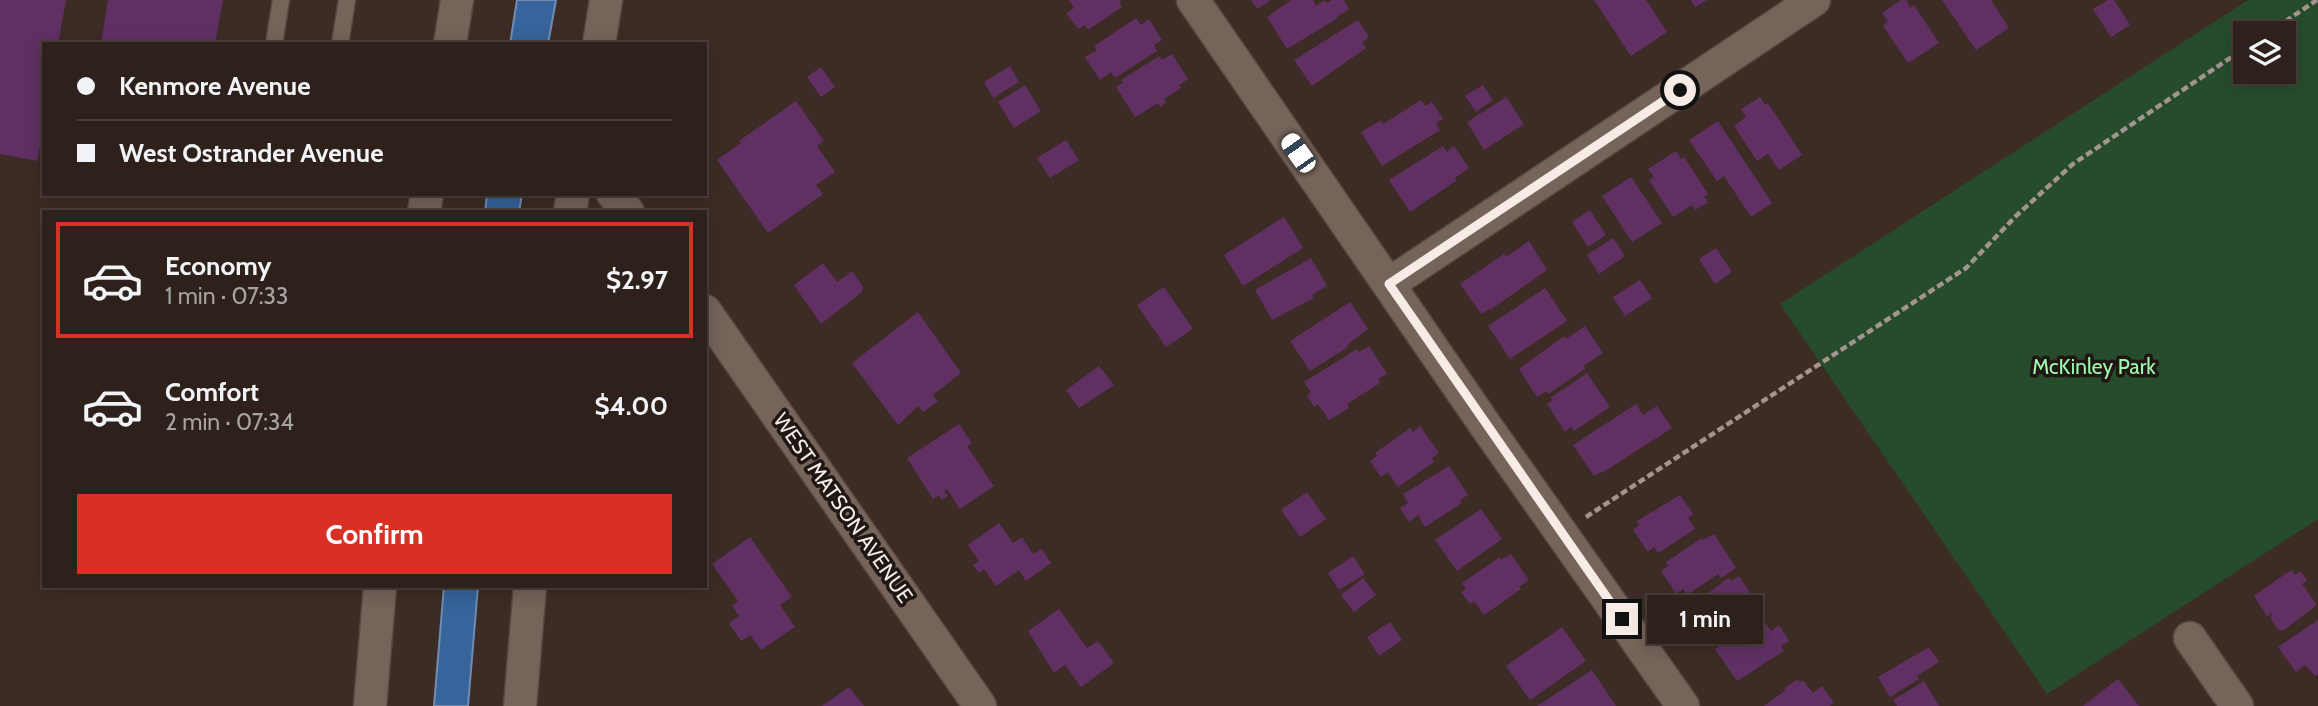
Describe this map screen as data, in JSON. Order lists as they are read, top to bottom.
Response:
{
  "streets": {
    "street": ["WEST MATSON AVENUE"]
  },
  "parks": ["McKinley Park"],
  "page": {
    "banner": ["Kenmore Avenue", "West Ostrander Avenue"],
    "list": [
      {
        "name": "Economy",
        "note": "1 min · 07:33",
        "value": "$2.97"
      },
      {
        "name": "Comfort",
        "note": "2 min · 07:34",
        "value": "$4.00"
      }
    ],
    "buttons": "Confirm",
    "bubble": "1 min"
  }
}
